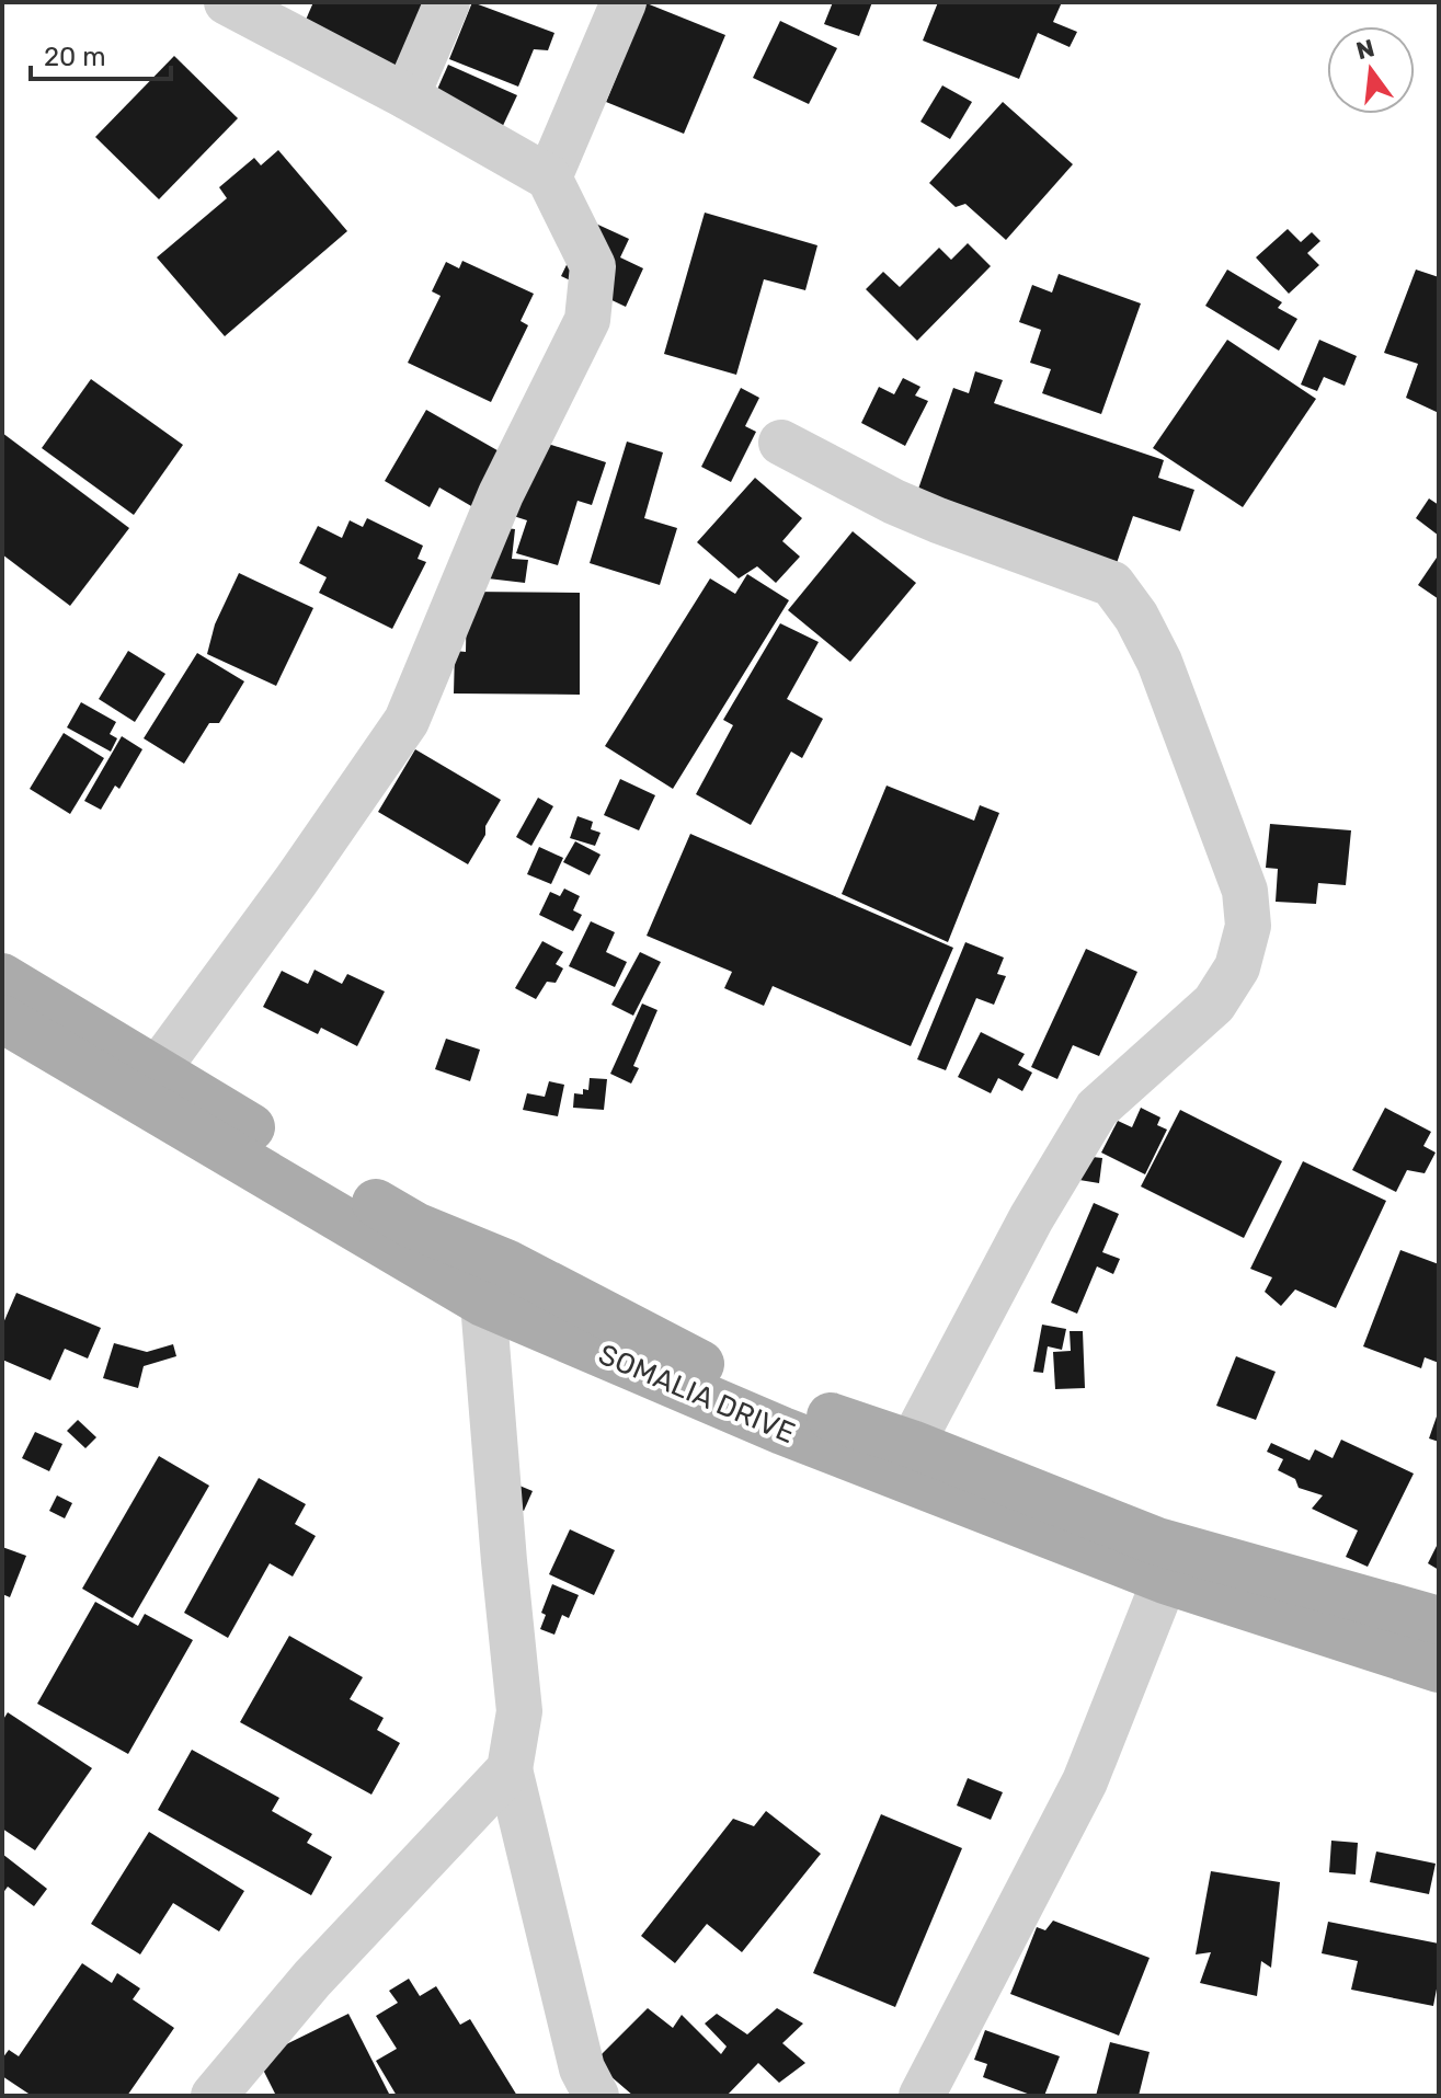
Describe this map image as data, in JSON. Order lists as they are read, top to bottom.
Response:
{
  "streets": {
    "main road": ["SOMALIA DRIVE"]
  },
  "scale_bar": "20 m",
  "north": "top"
}
